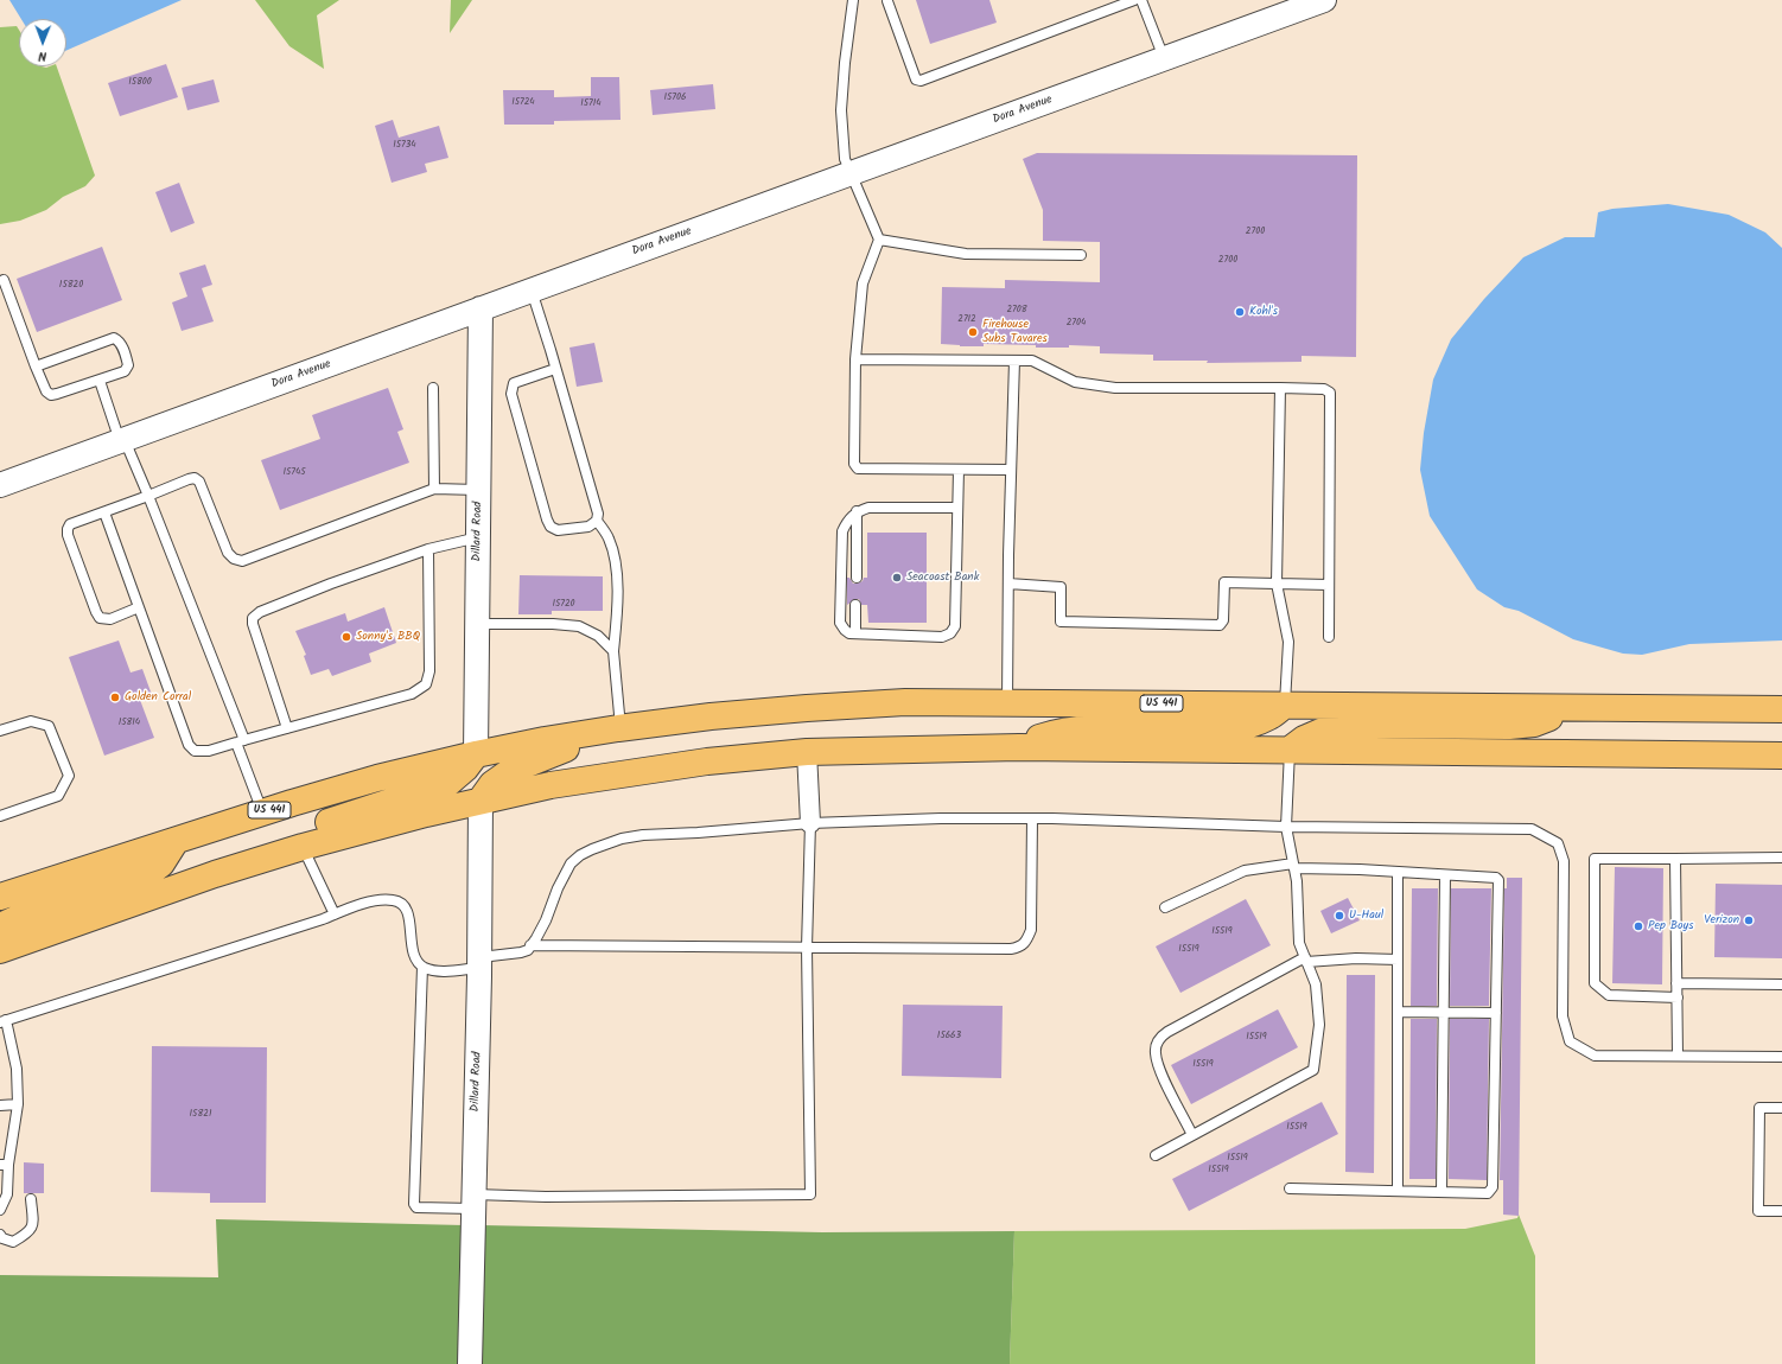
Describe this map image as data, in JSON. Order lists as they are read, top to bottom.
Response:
{
  "streets": {
    "main road": ["US 441"],
    "street": ["Dora Avenue", "Dillard Road"]
  },
  "crossings": [
    ["Dora Avenue", "Dillard Road"],
    ["Dillard Road", "US 441"]
  ],
  "places": [
    "Kohl's",
    "Firehouse Subs Tavares",
    "Seacoast Bank",
    "Sonny's BBQ",
    "Golden Corral",
    "U-Haul",
    "Verizon",
    "Pep Boys"
  ],
  "house_numbers": [
    "15800",
    "15706",
    "15724",
    "15714",
    "15734",
    "2700",
    "2700",
    "15820",
    "2708",
    "2712",
    "2704",
    "15745",
    "15720",
    "15814",
    "15519",
    "15519",
    "15663",
    "15519",
    "15519",
    "15821",
    "15519",
    "15519",
    "15519"
  ],
  "north": "bottom"
}
